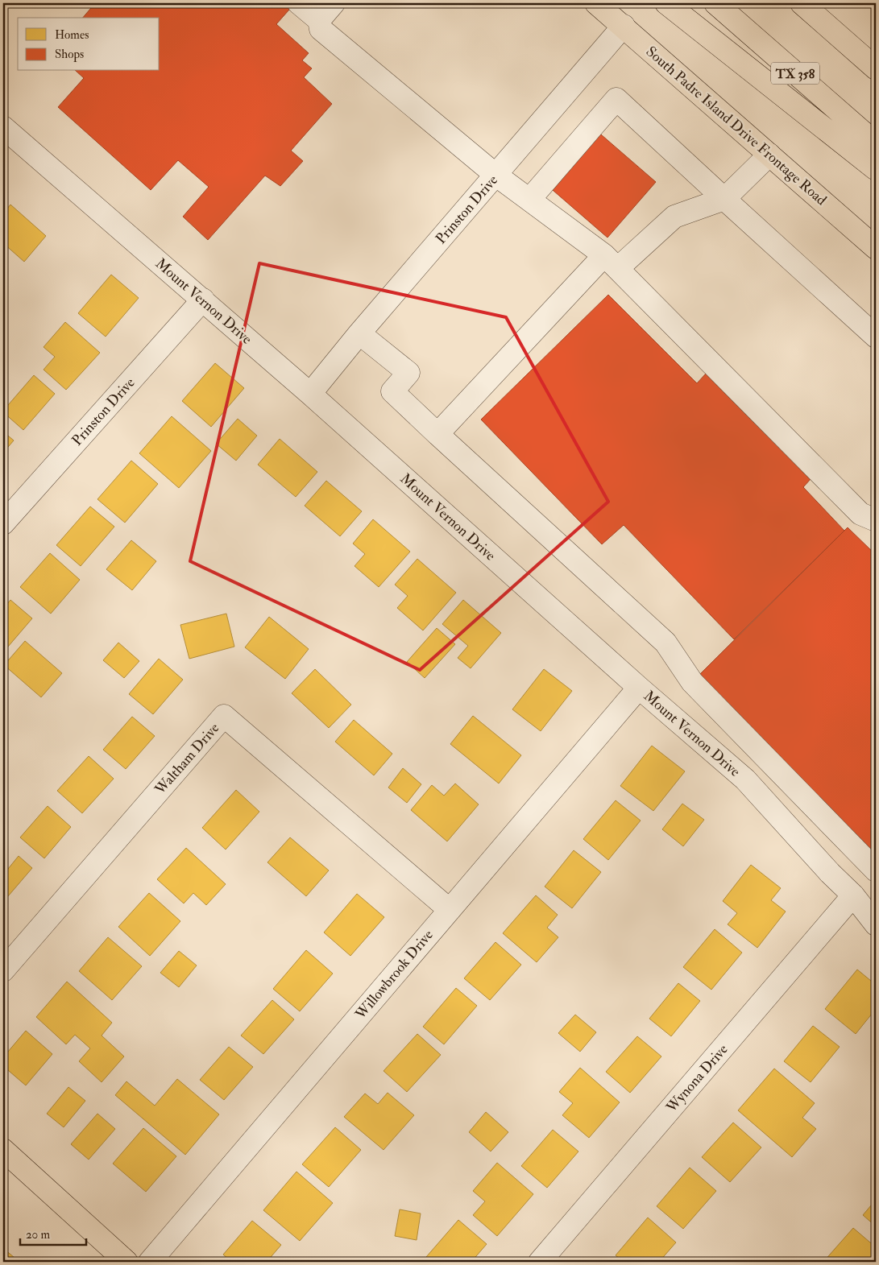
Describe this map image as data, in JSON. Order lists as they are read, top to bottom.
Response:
{
  "streets": {
    "main road": ["TX 358", "South Padre Island Drive Frontage Road"],
    "street": [
      "Prinston Drive",
      "Mount Vernon Drive",
      "Waltham Drive",
      "Willowbrook Drive",
      "Wynona Drive"
    ]
  },
  "crossings": [
    ["South Padre Island Drive Frontage Road", "Prinston Drive"],
    ["Prinston Drive", "Mount Vernon Drive"],
    ["Mount Vernon Drive", "Willowbrook Drive"],
    ["Mount Vernon Drive", "Wynona Drive"],
    ["Waltham Drive", "Willowbrook Drive"]
  ],
  "legend": ["Homes", "Shops"],
  "scale_bar": "20 m"
}
